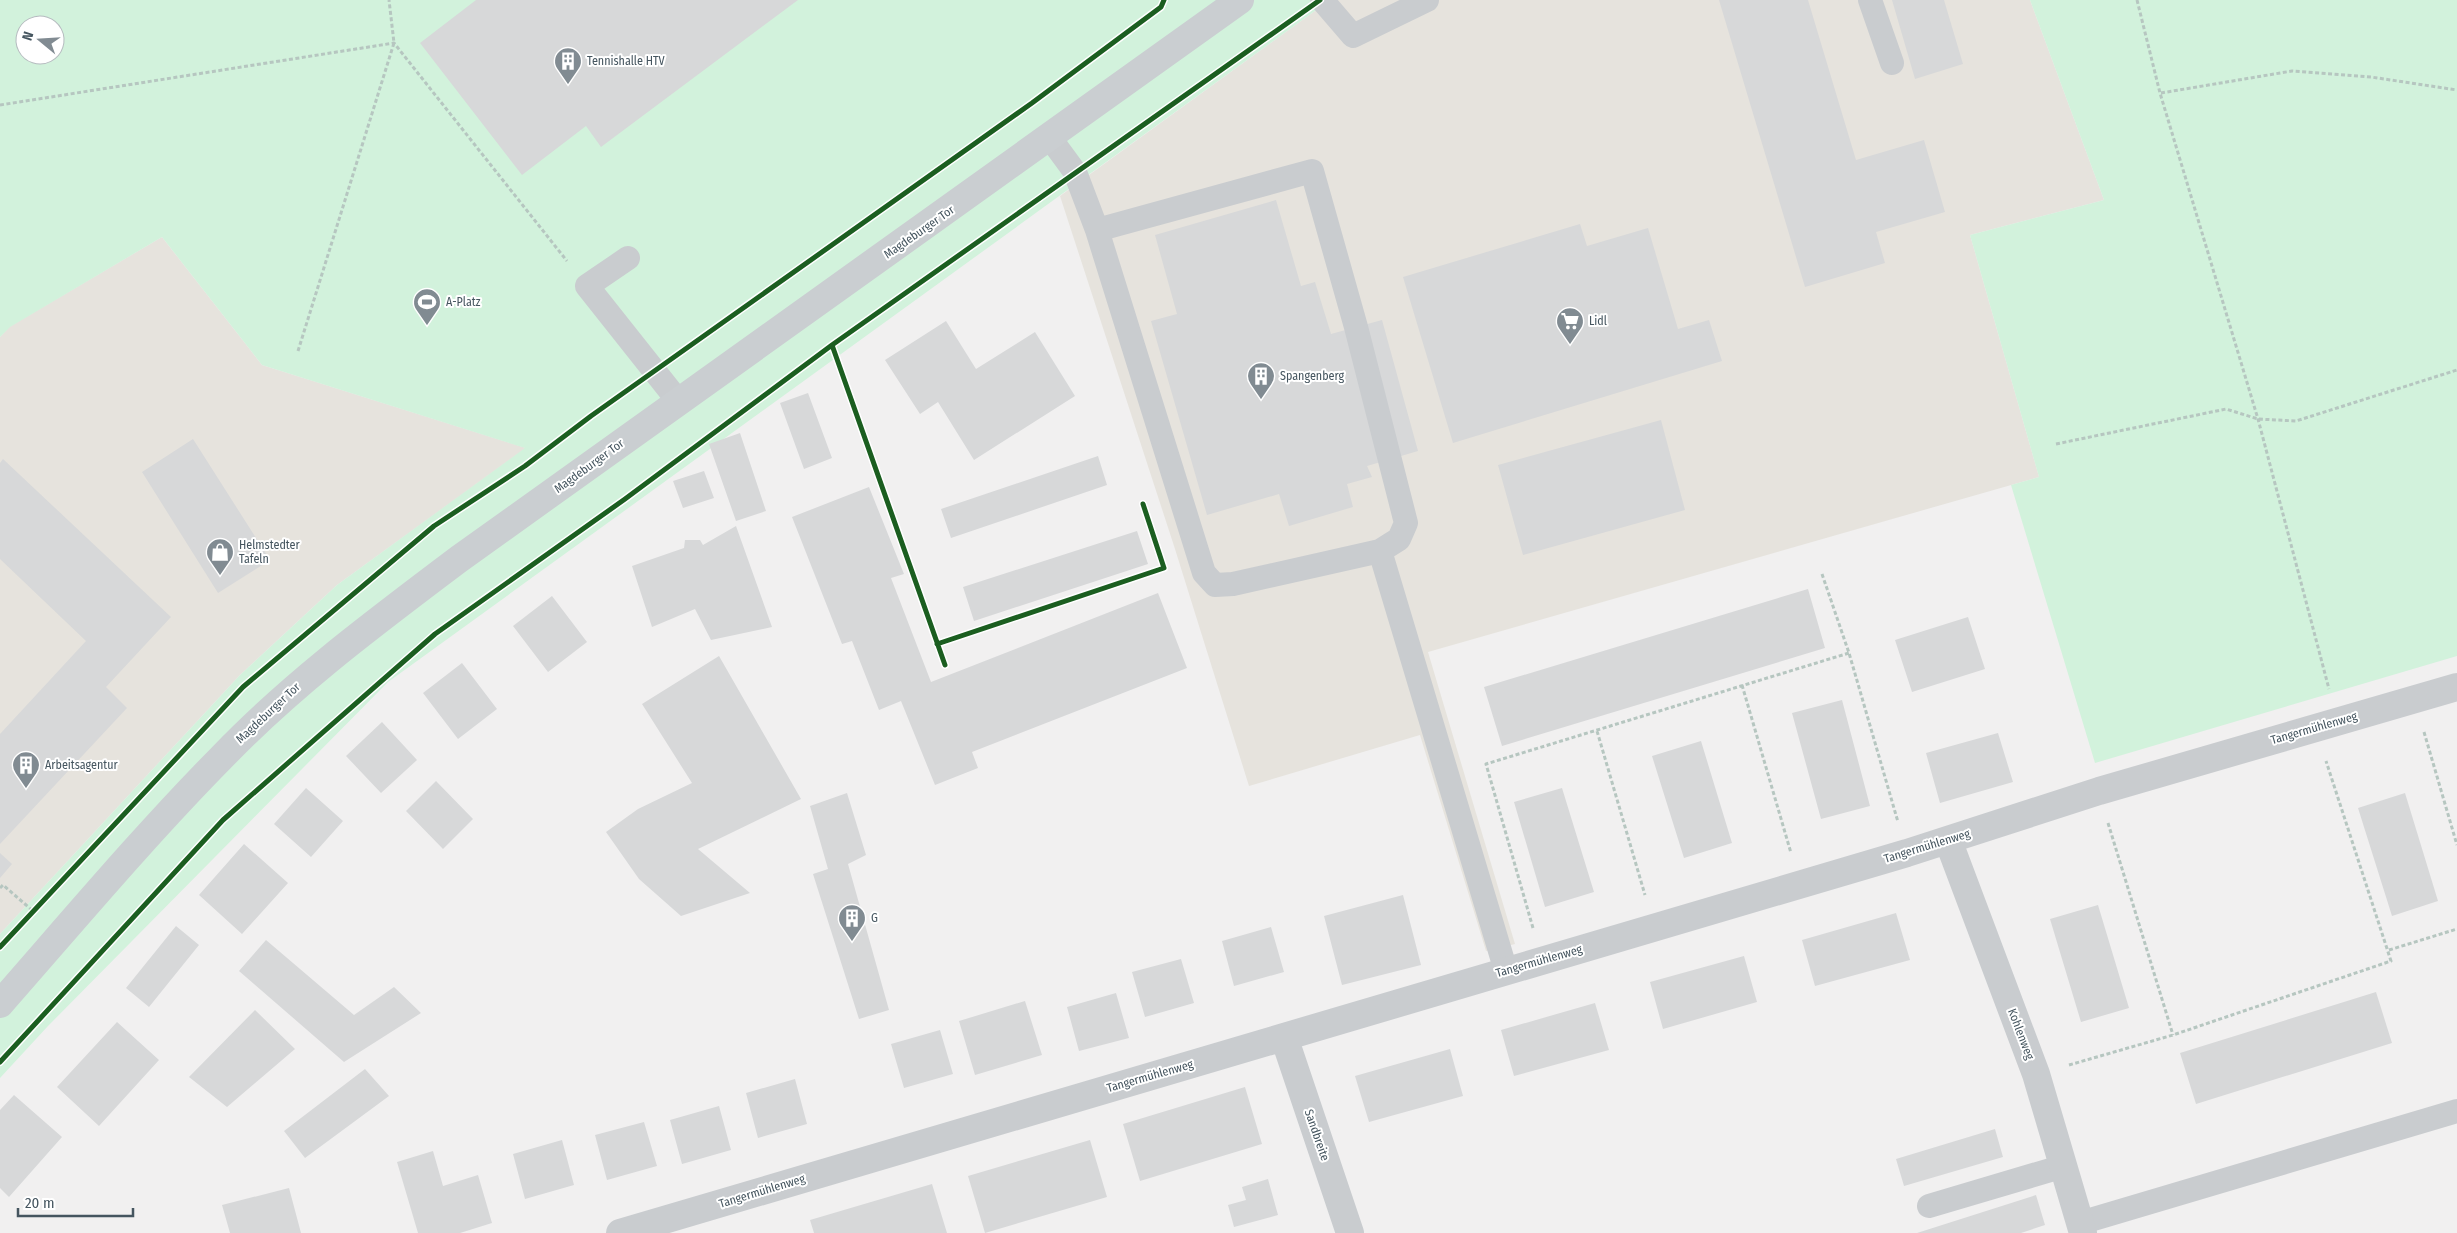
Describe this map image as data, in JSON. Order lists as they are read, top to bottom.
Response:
{
  "streets": {
    "main road": ["Magdeburger Tor"],
    "street": ["Tangermühlenweg", "Kohlenweg", "Sandbreite"]
  },
  "crossings": [
    ["Tangermühlenweg", "Kohlenweg"],
    ["Tangermühlenweg", "Sandbreite"]
  ],
  "places": {
    "building": [
      "Tennishalle HTV",
      "Spangenberg",
      "Arbeitsagentur",
      "G"
    ],
    "sports": ["A-Platz"],
    "supermarket": ["Lidl"],
    "shop": ["Helmstedter Tafeln"]
  },
  "scale_bar": "20 m",
  "north": "left"
}
